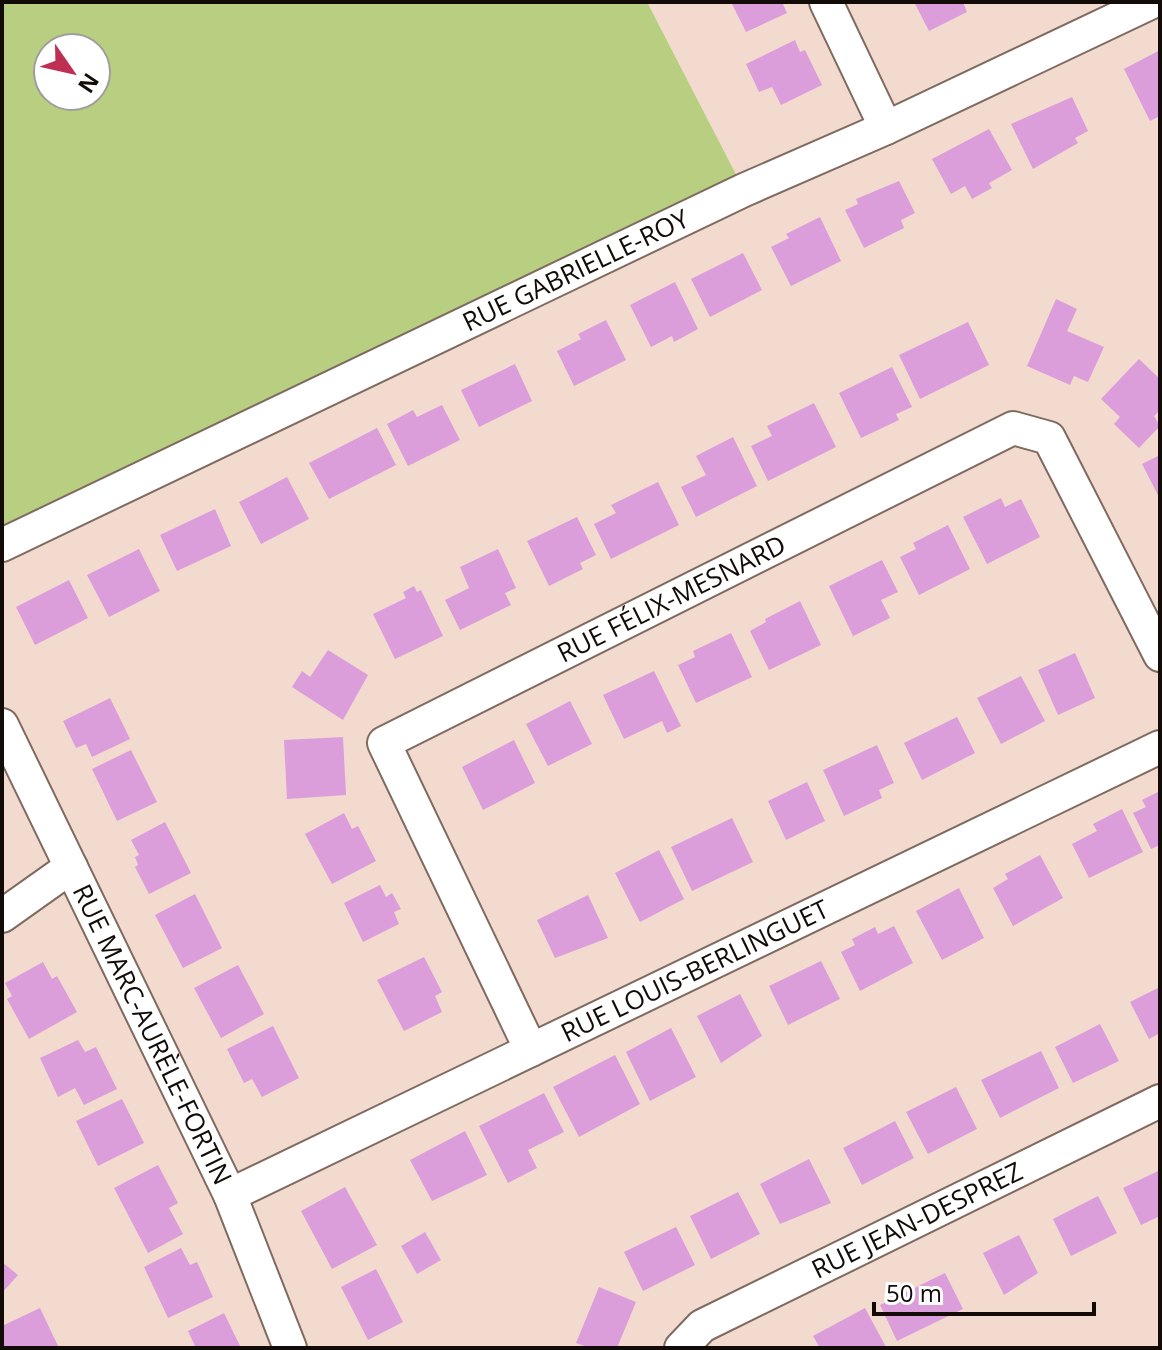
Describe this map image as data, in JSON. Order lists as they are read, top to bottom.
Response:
{
  "streets": {
    "street": [
      "RUE GABRIELLE-ROY",
      "RUE FÉLIX-MESNARD",
      "RUE LOUIS-BERLINGUET",
      "RUE MARC-AURÈLE-FORTIN",
      "RUE JEAN-DESPREZ"
    ]
  },
  "crossings": [
    ["RUE FÉLIX-MESNARD", "RUE LOUIS-BERLINGUET"],
    ["RUE LOUIS-BERLINGUET", "RUE MARC-AURÈLE-FORTIN"]
  ],
  "scale_bar": "50 m",
  "north": "bottom right"
}
